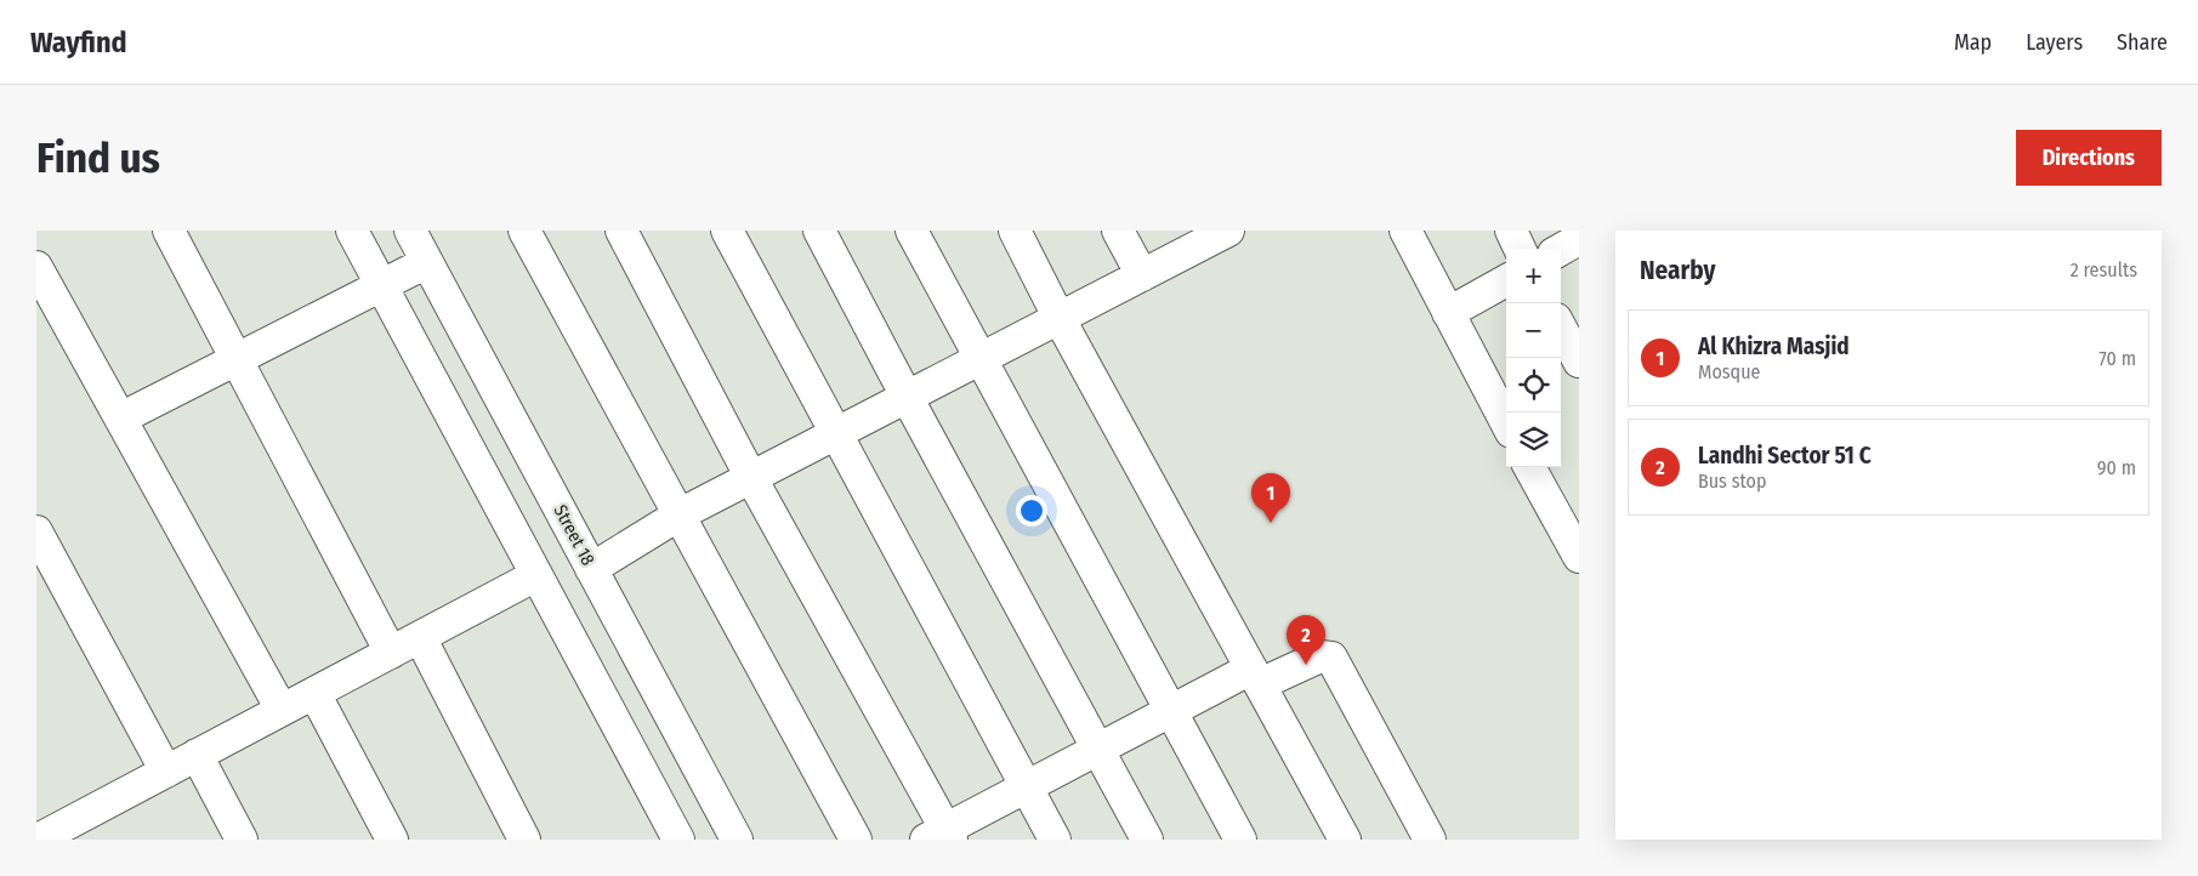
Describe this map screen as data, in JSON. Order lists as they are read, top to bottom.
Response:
{
  "streets": {
    "street": ["Street 18"]
  },
  "page": {
    "header": "Wayfind",
    "nav": ["Map", "Layers", "Share"],
    "buttons": "Directions",
    "title": "Find us",
    "heading": ["Nearby", "2 results"],
    "map_buttons": ["+", "−"],
    "list": [
      {
        "mark": "1",
        "name": "Al Khizra Masjid",
        "note": "Mosque",
        "value": "70 m"
      },
      {
        "mark": "2",
        "name": "Landhi Sector 51 C",
        "note": "Bus stop",
        "value": "90 m"
      }
    ],
    "pins": ["1", "2"]
  }
}
